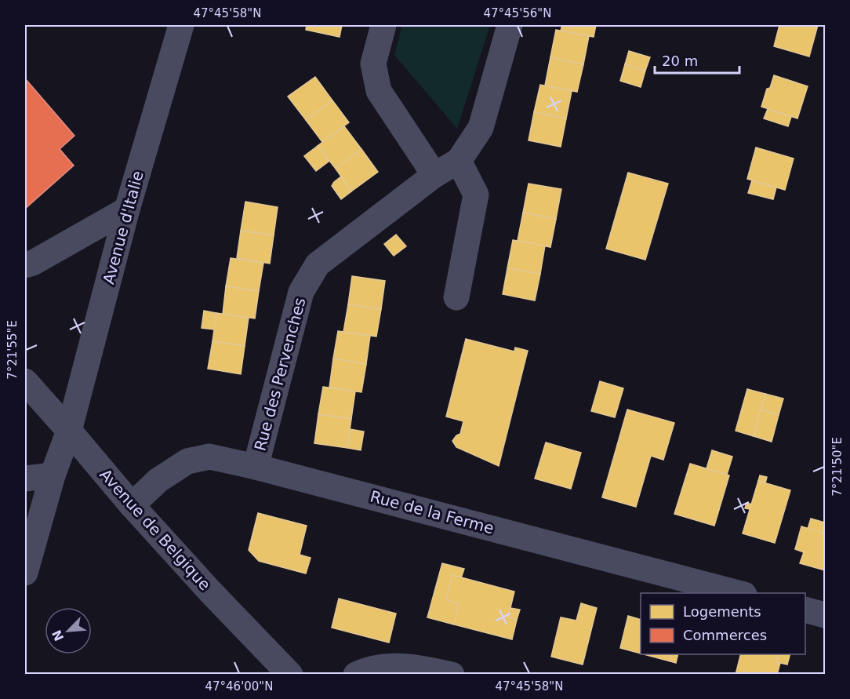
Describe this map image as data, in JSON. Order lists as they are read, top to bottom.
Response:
{
  "streets": {
    "street": [
      "Avenue d'Italie",
      "Rue des Pervenches",
      "Rue de la Ferme",
      "Avenue de Belgique"
    ]
  },
  "crossings": [
    ["Avenue d'Italie", "Avenue de Belgique"],
    ["Rue des Pervenches", "Rue de la Ferme"],
    ["Rue de la Ferme", "Avenue de Belgique"]
  ],
  "legend": ["Logements", "Commerces"],
  "scale_bar": "20 m",
  "north": "bottom left",
  "coordinates": [
    "47°45'58\"N",
    "47°45'56\"N",
    "7°21'55\"E",
    "7°21'50\"E",
    "47°46'00\"N"
  ]
}
